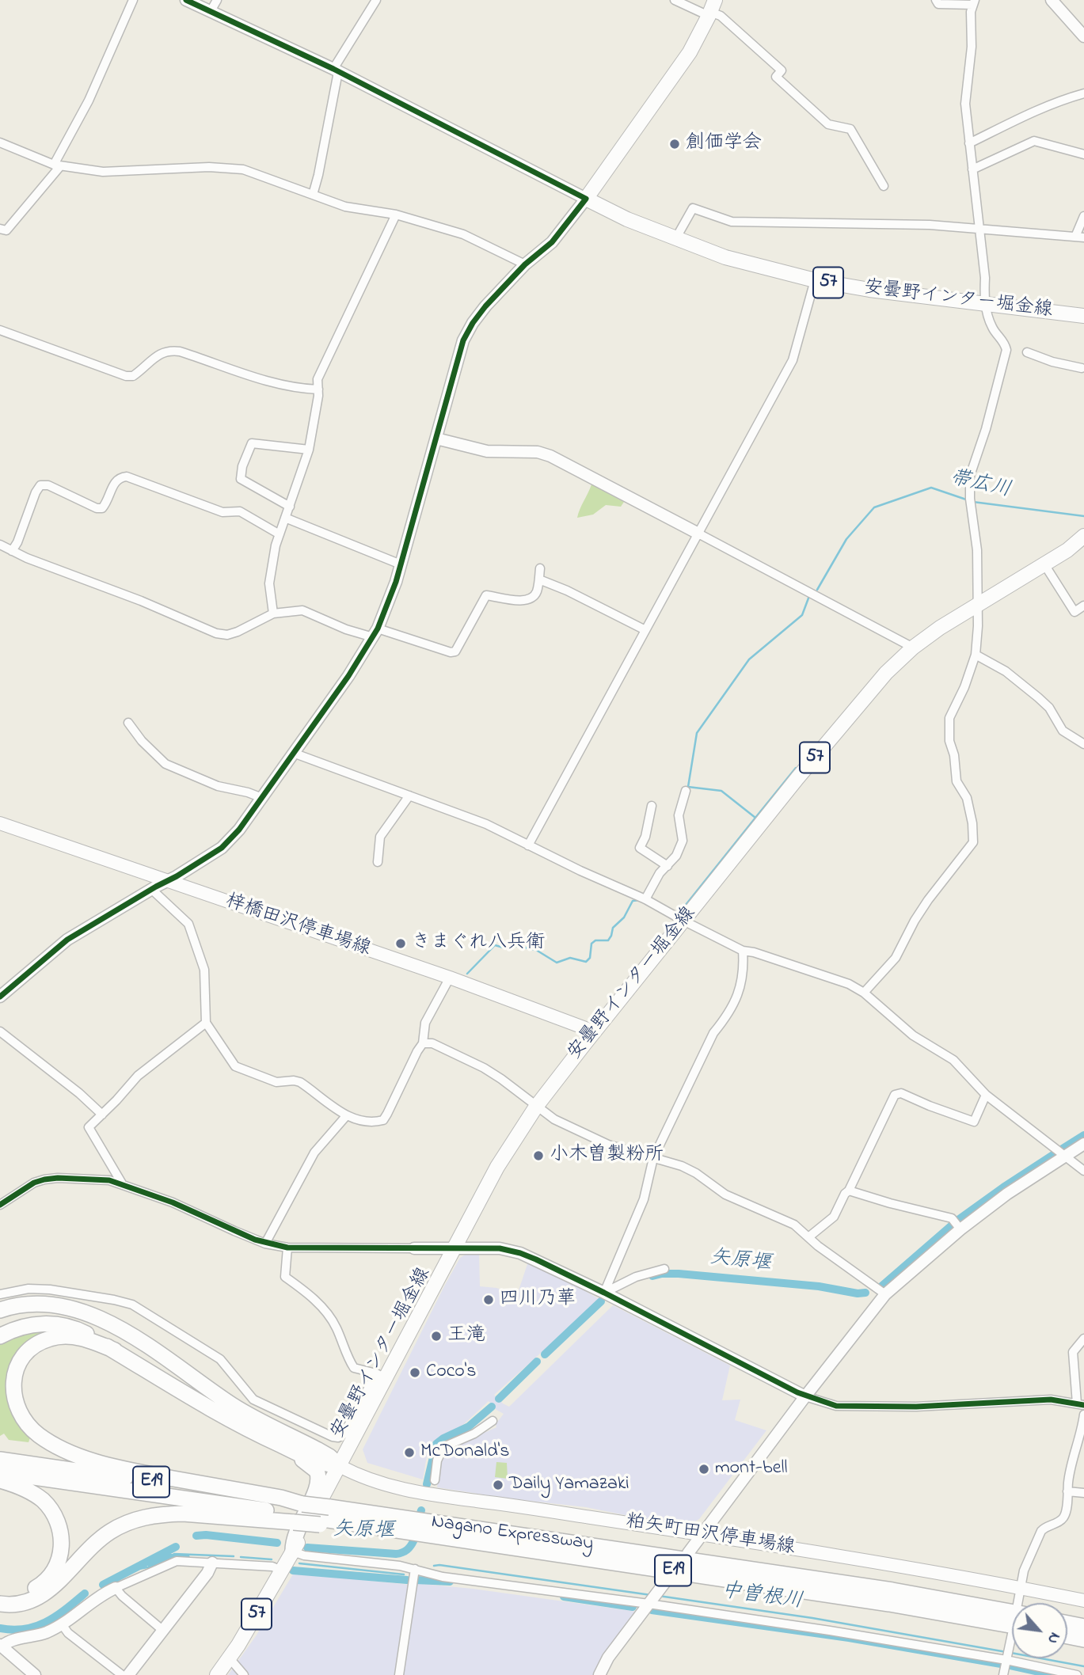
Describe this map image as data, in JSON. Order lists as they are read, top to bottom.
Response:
{
  "streets": {
    "highway": ["E19", "Nagano Expressway"],
    "main road": [
      "57",
      "安曇野インター堀金線",
      "梓橋田沢停車場線",
      "粕矢町田沢停車場線"
    ]
  },
  "crossings": [
    ["安曇野インター堀金線", "梓橋田沢停車場線"],
    ["安曇野インター堀金線", "粕矢町田沢停車場線"]
  ],
  "water": ["帯広川", "矢原堰", "中曽根川"],
  "places": [
    "創価学会",
    "きまぐれ八兵衛",
    "小木曽製粉所",
    "四川乃華",
    "王滝",
    "Coco's",
    "McDonald's",
    "mont-bell",
    "Daily Yamazaki"
  ],
  "north": "bottom right"
}
